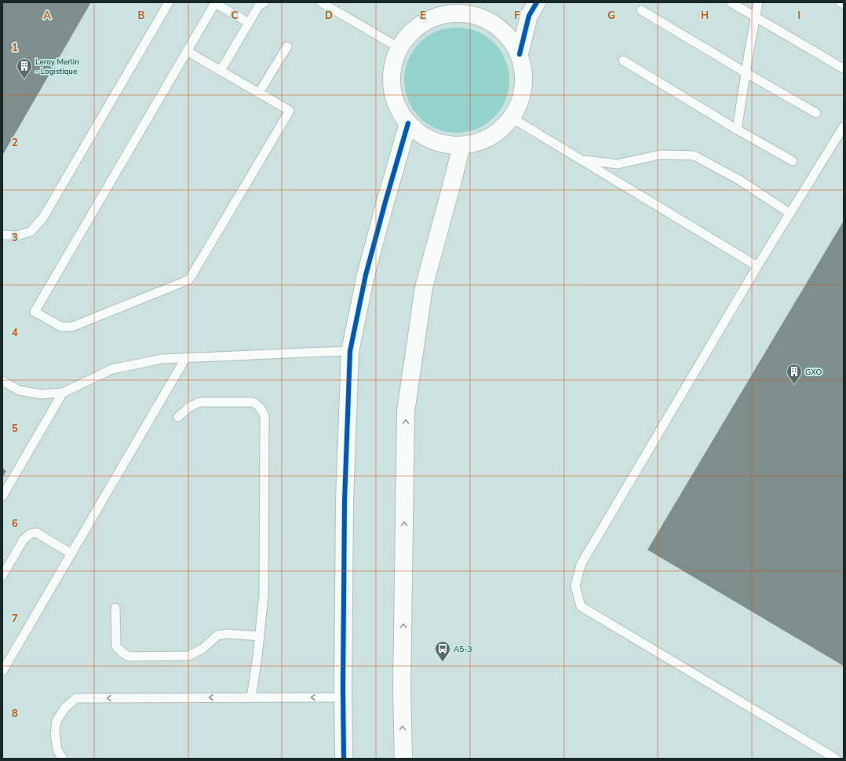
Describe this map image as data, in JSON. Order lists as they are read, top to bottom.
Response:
{
  "places": {
    "building": ["Leroy Merlin - Logistique", "GXO"],
    "bus stop": ["A5-3"]
  },
  "grid": {
    "columns": [
      "A",
      "B",
      "C",
      "D",
      "E",
      "F",
      "G",
      "H",
      "I"
    ],
    "rows": [
      "1",
      "2",
      "3",
      "4",
      "5",
      "6",
      "7",
      "8"
    ]
  }
}
